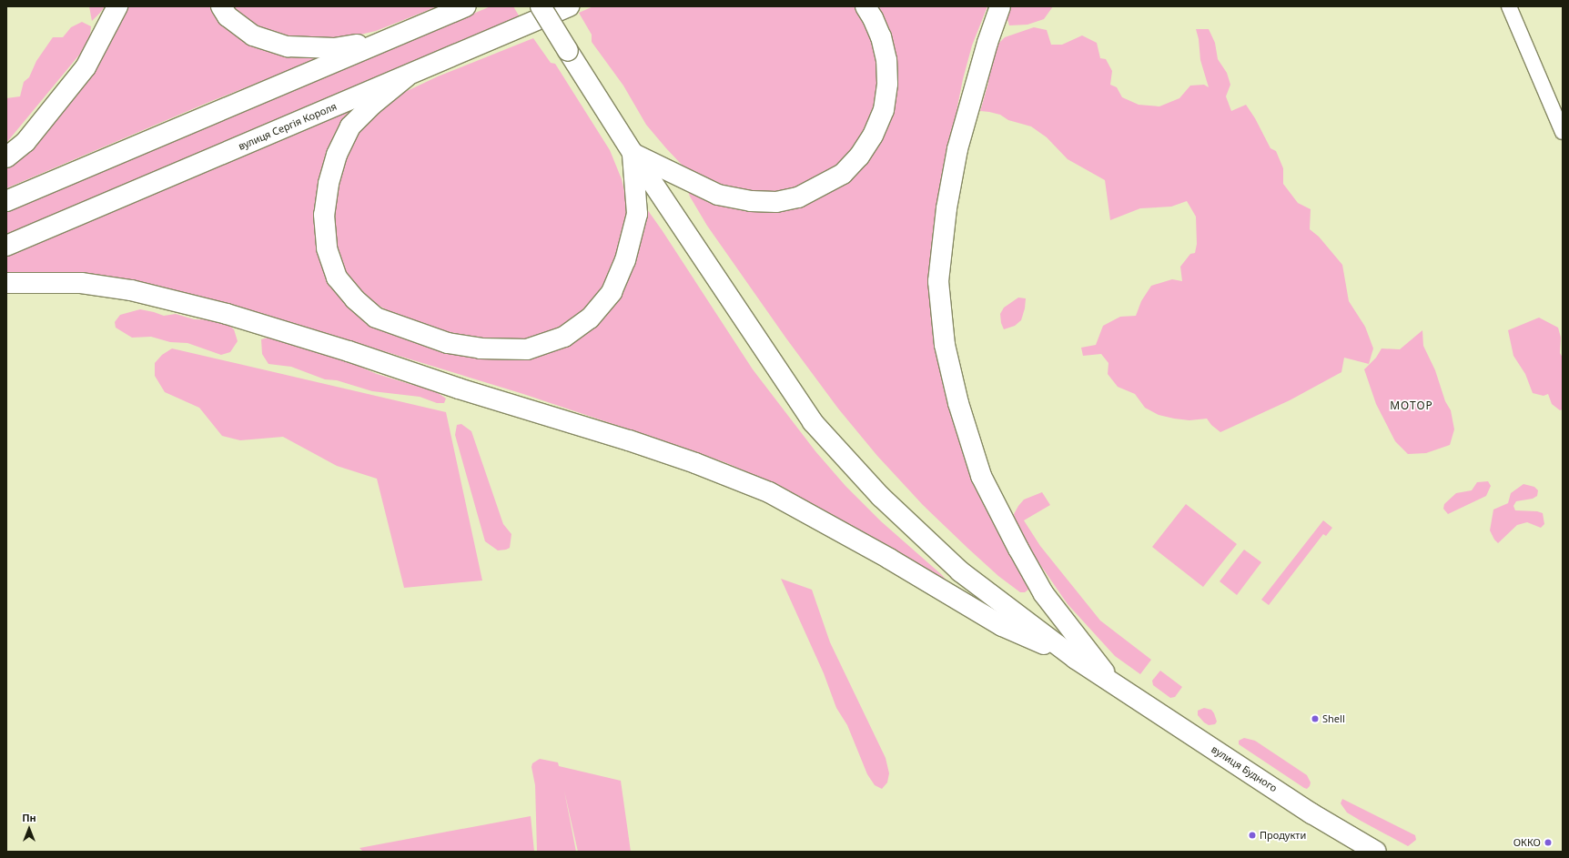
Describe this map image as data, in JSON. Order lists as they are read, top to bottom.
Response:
{
  "streets": {
    "highway": ["вулиця Сергія Короля", "вулиця Будного"]
  },
  "districts": ["МОТОР"],
  "places": ["Shell", "Продукти", "ОККО"],
  "north": "top"
}
